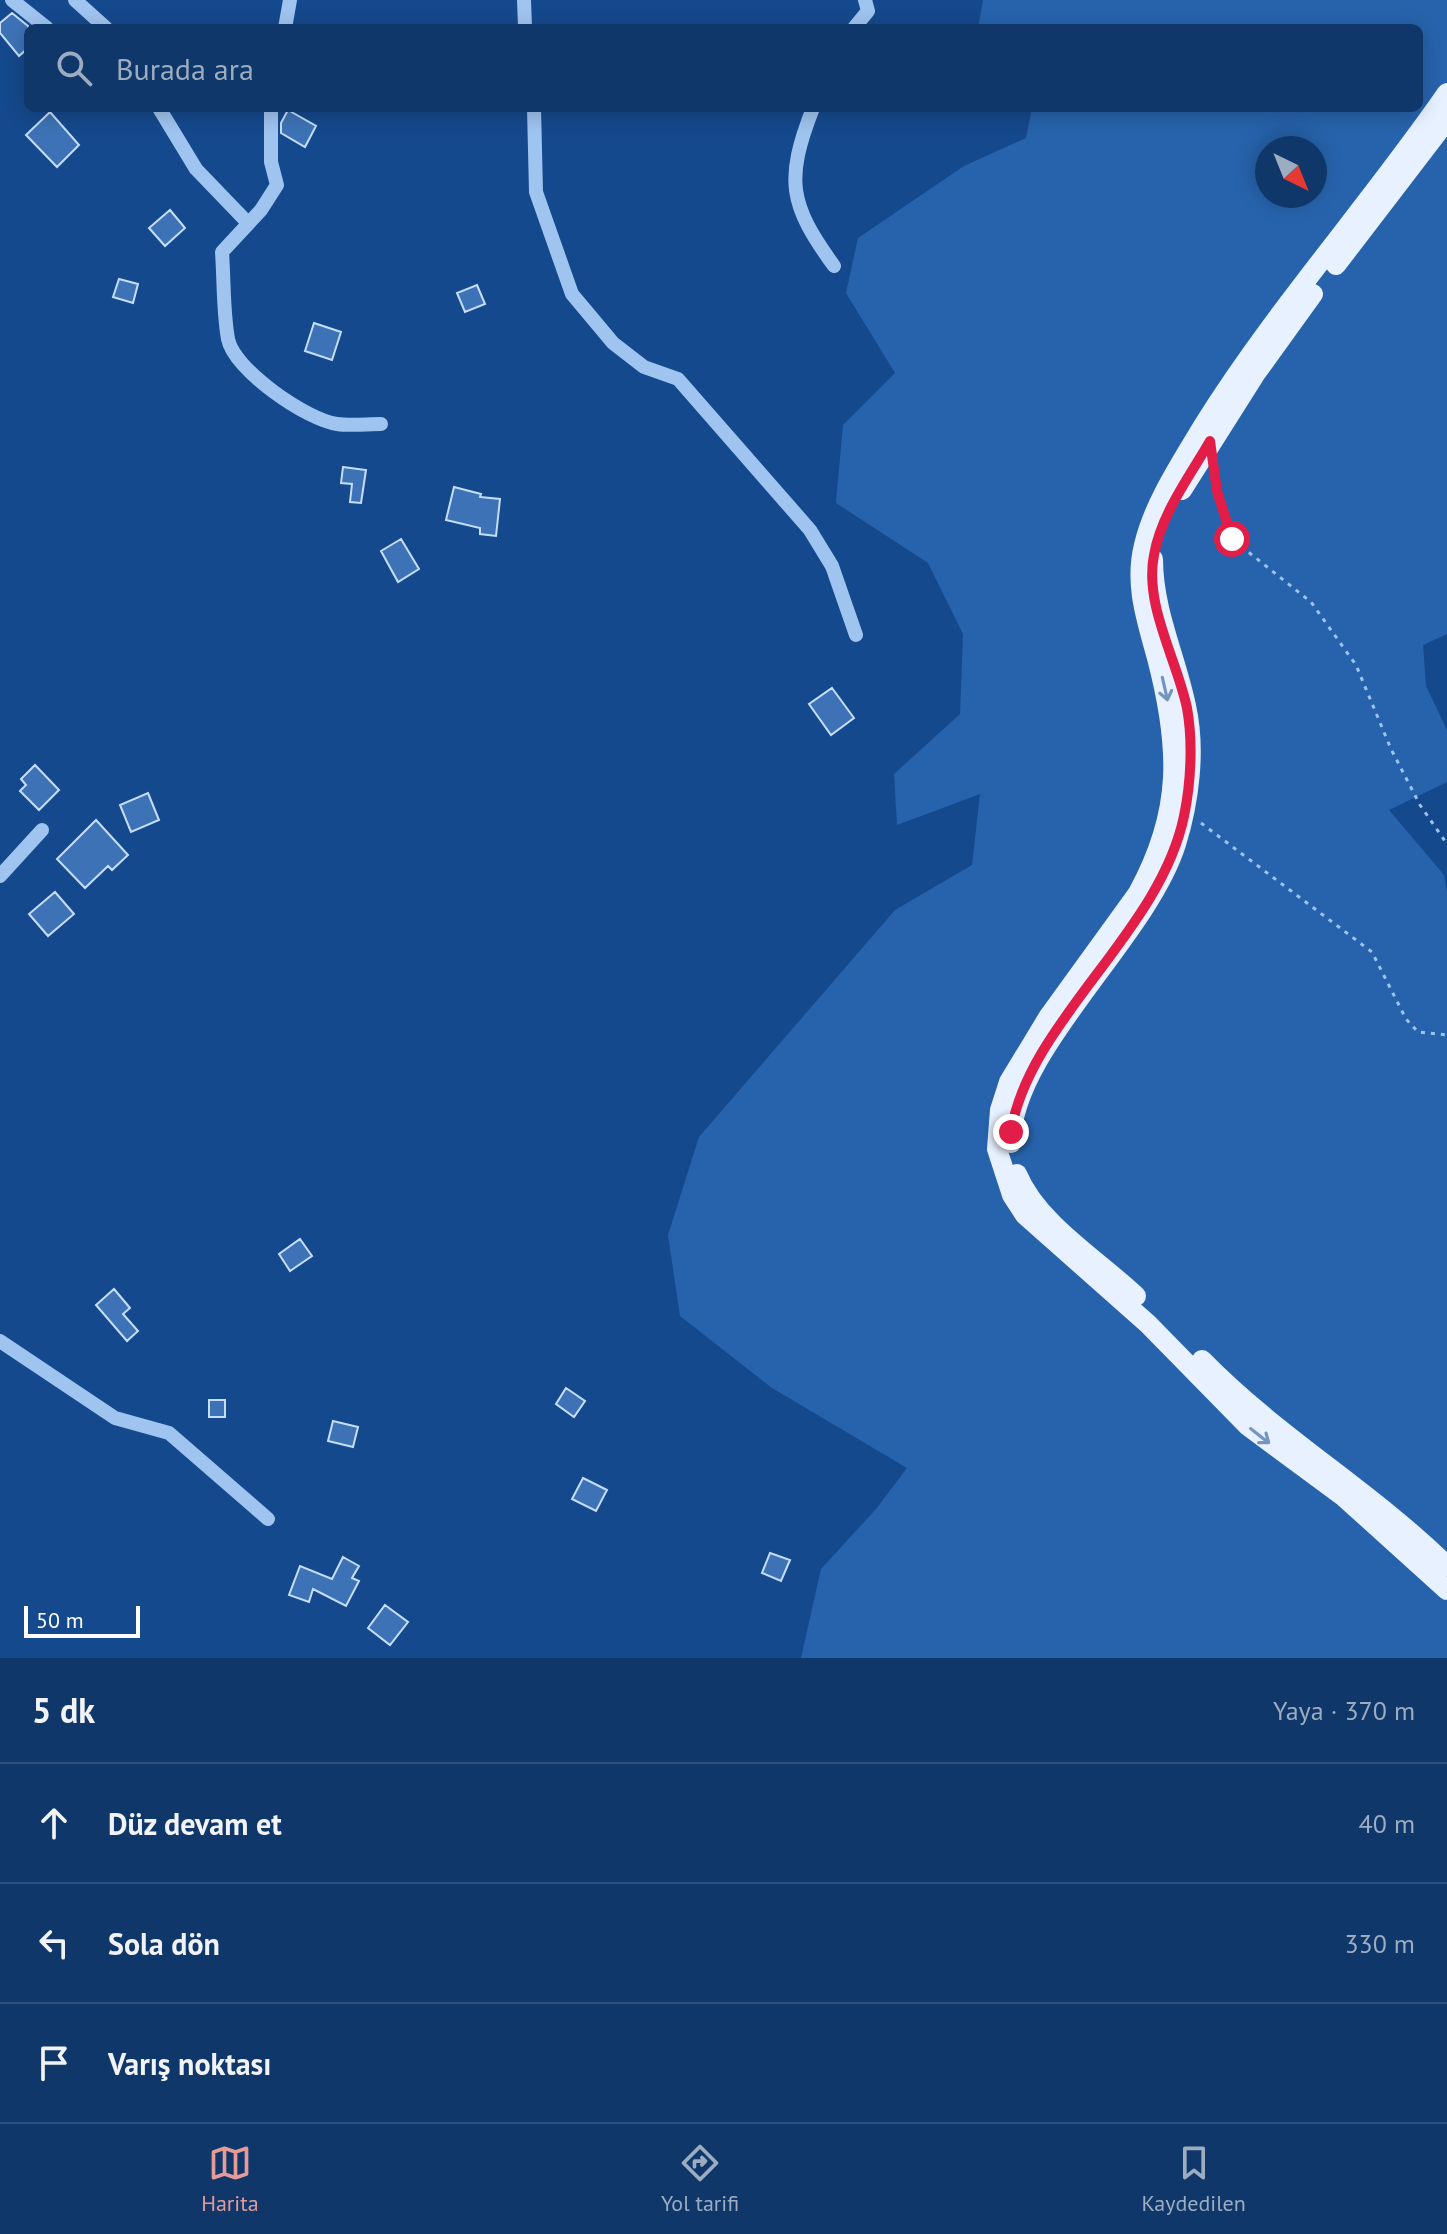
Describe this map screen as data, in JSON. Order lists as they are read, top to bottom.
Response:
{
  "scale_bar": "50 m",
  "north": "bottom right",
  "page": {
    "search": "Burada ara",
    "scale": "50 m",
    "heading": ["5 dk", "Yaya · 370 m"],
    "list": [
      ["Düz devam et", "40 m"],
      ["Sola dön", "330 m"],
      "Varış noktası"
    ],
    "nav": ["Harita", "Yol tarifi", "Kaydedilen"]
  }
}
